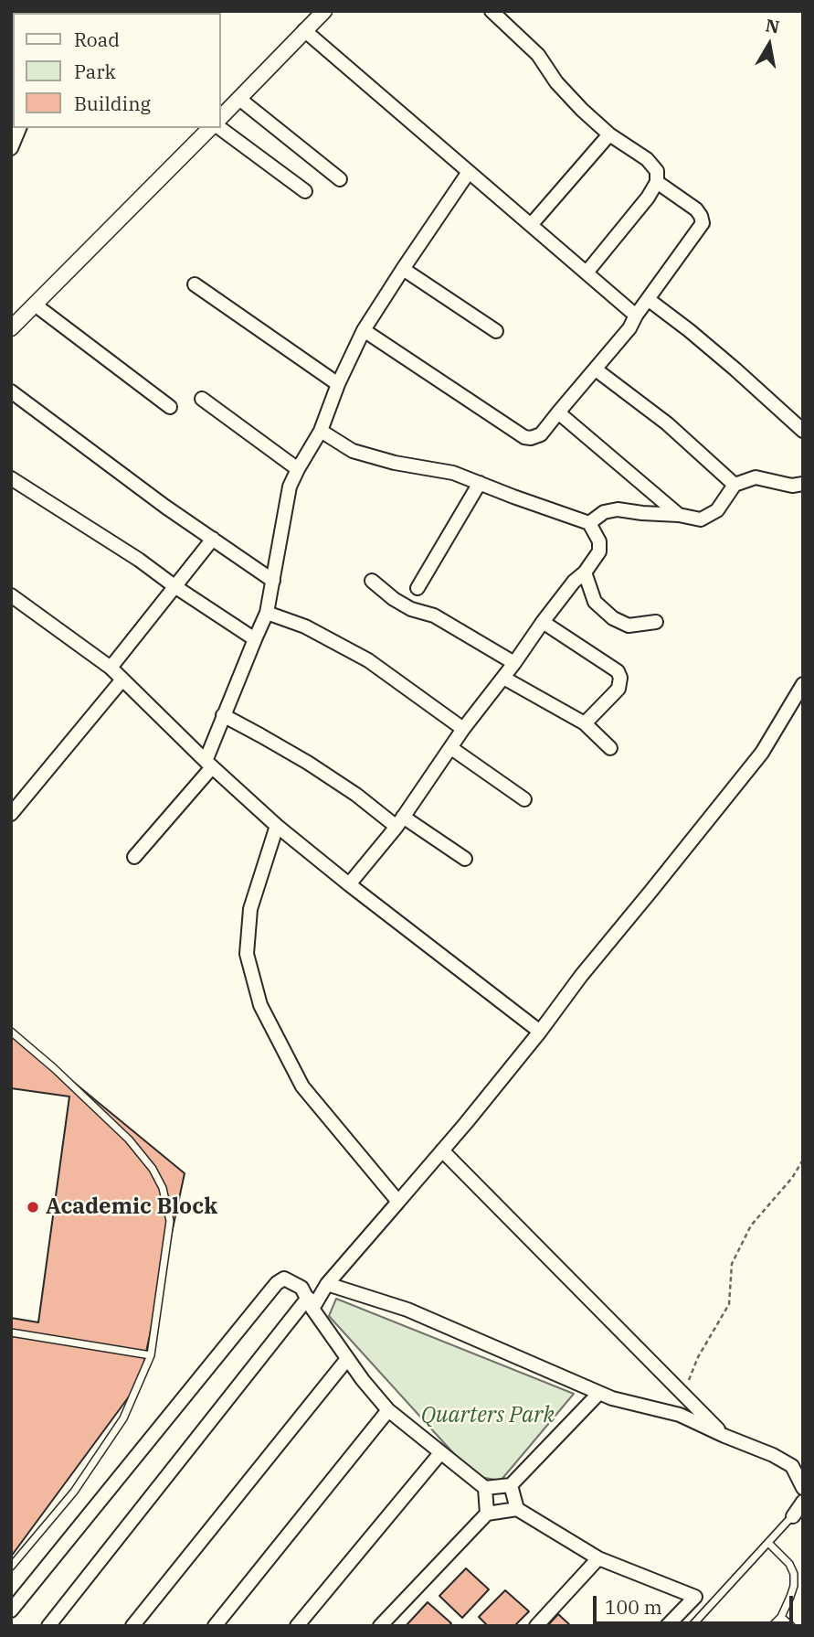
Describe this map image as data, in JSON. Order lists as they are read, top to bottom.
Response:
{
  "parks": ["Quarters Park"],
  "places": ["Academic Block"],
  "legend": ["Road", "Park", "Building"],
  "scale_bar": "100 m",
  "north": "top"
}
